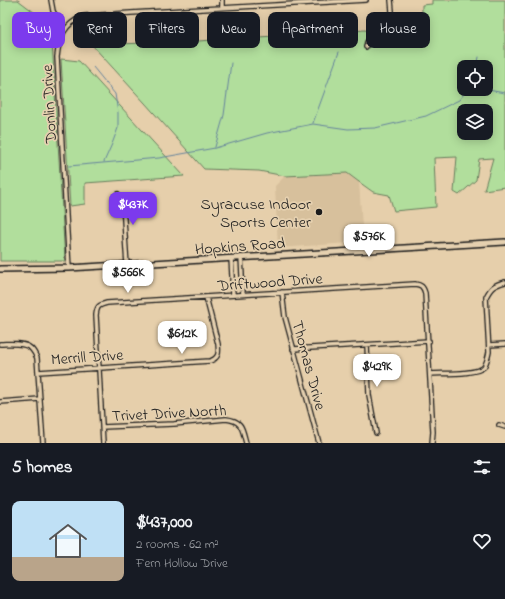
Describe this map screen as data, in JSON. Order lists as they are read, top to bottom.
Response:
{
  "streets": {
    "street": [
      "Donlin Drive",
      "Hopkins Road",
      "Driftwood Drive",
      "Merrill Drive",
      "Thomas Drive",
      "Trivet Drive North"
    ]
  },
  "crossings": [
    ["Donlin Drive", "Hopkins Road"],
    ["Driftwood Drive", "Merrill Drive"],
    ["Driftwood Drive", "Thomas Drive"],
    ["Driftwood Drive", "Trivet Drive North"]
  ],
  "places": ["Syracuse Indoor Sports Center"],
  "page": {
    "chip": [
      "Buy",
      "Rent",
      "Filters",
      "New",
      "Apartment",
      "House"
    ],
    "price": [
      "$437K",
      "$576K",
      "$566K",
      "$612K",
      "$429K"
    ],
    "heading": "5 homes",
    "list": [
      {
        "name": "$437,000",
        "note": "2 rooms · 62 m² · Fern Hollow Drive"
      }
    ]
  }
}
